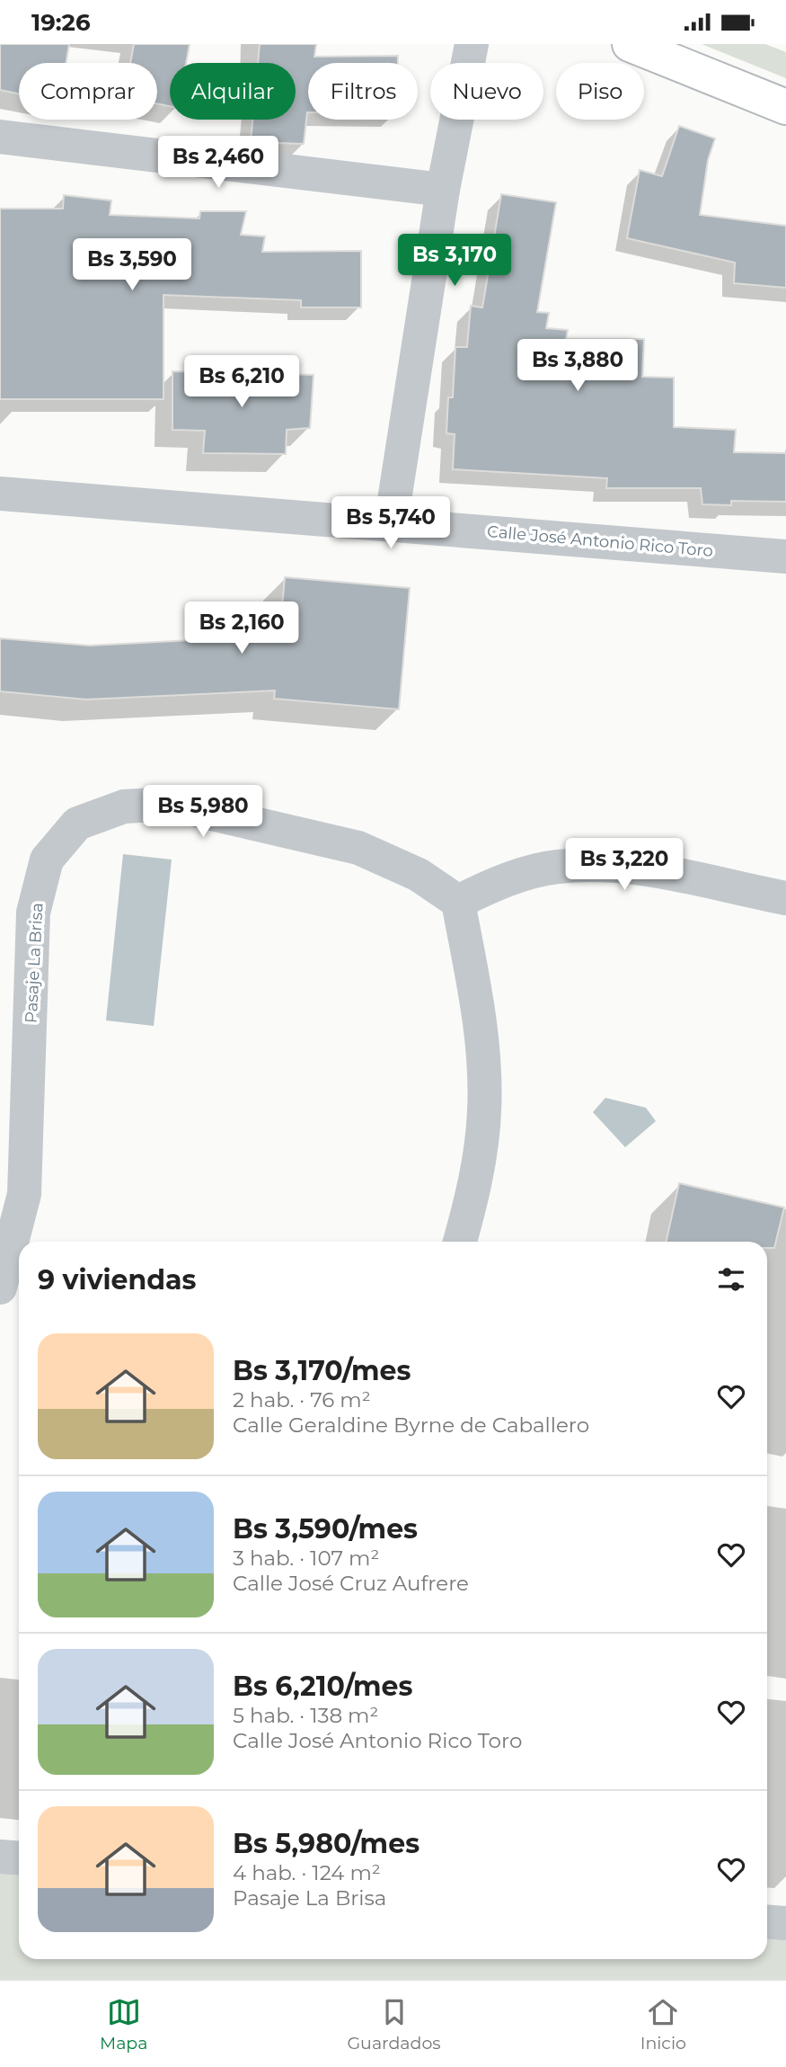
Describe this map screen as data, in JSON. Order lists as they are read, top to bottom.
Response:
{
  "streets": {
    "street": ["Calle José Antonio Rico Toro", "Pasaje La Brisa"]
  },
  "page": {
    "status": "19:26",
    "chip": [
      "Comprar",
      "Alquilar",
      "Filtros",
      "Nuevo",
      "Piso"
    ],
    "price": [
      "Bs 2,460",
      "Bs 3,170",
      "Bs 3,590",
      "Bs 3,880",
      "Bs 6,210",
      "Bs 5,740",
      "Bs 2,160",
      "Bs 5,980",
      "Bs 3,220"
    ],
    "heading": "9 viviendas",
    "list": [
      {
        "name": "Bs 3,170/mes",
        "note": "2 hab. · 76 m² · Calle Geraldine Byrne de Caballero"
      },
      {
        "name": "Bs 3,590/mes",
        "note": "3 hab. · 107 m² · Calle José Cruz Aufrere"
      },
      {
        "name": "Bs 6,210/mes",
        "note": "5 hab. · 138 m² · Calle José Antonio Rico Toro"
      },
      {
        "name": "Bs 5,980/mes",
        "note": "4 hab. · 124 m² · Pasaje La Brisa"
      }
    ],
    "tabs": ["Mapa", "Guardados", "Inicio"]
  }
}
